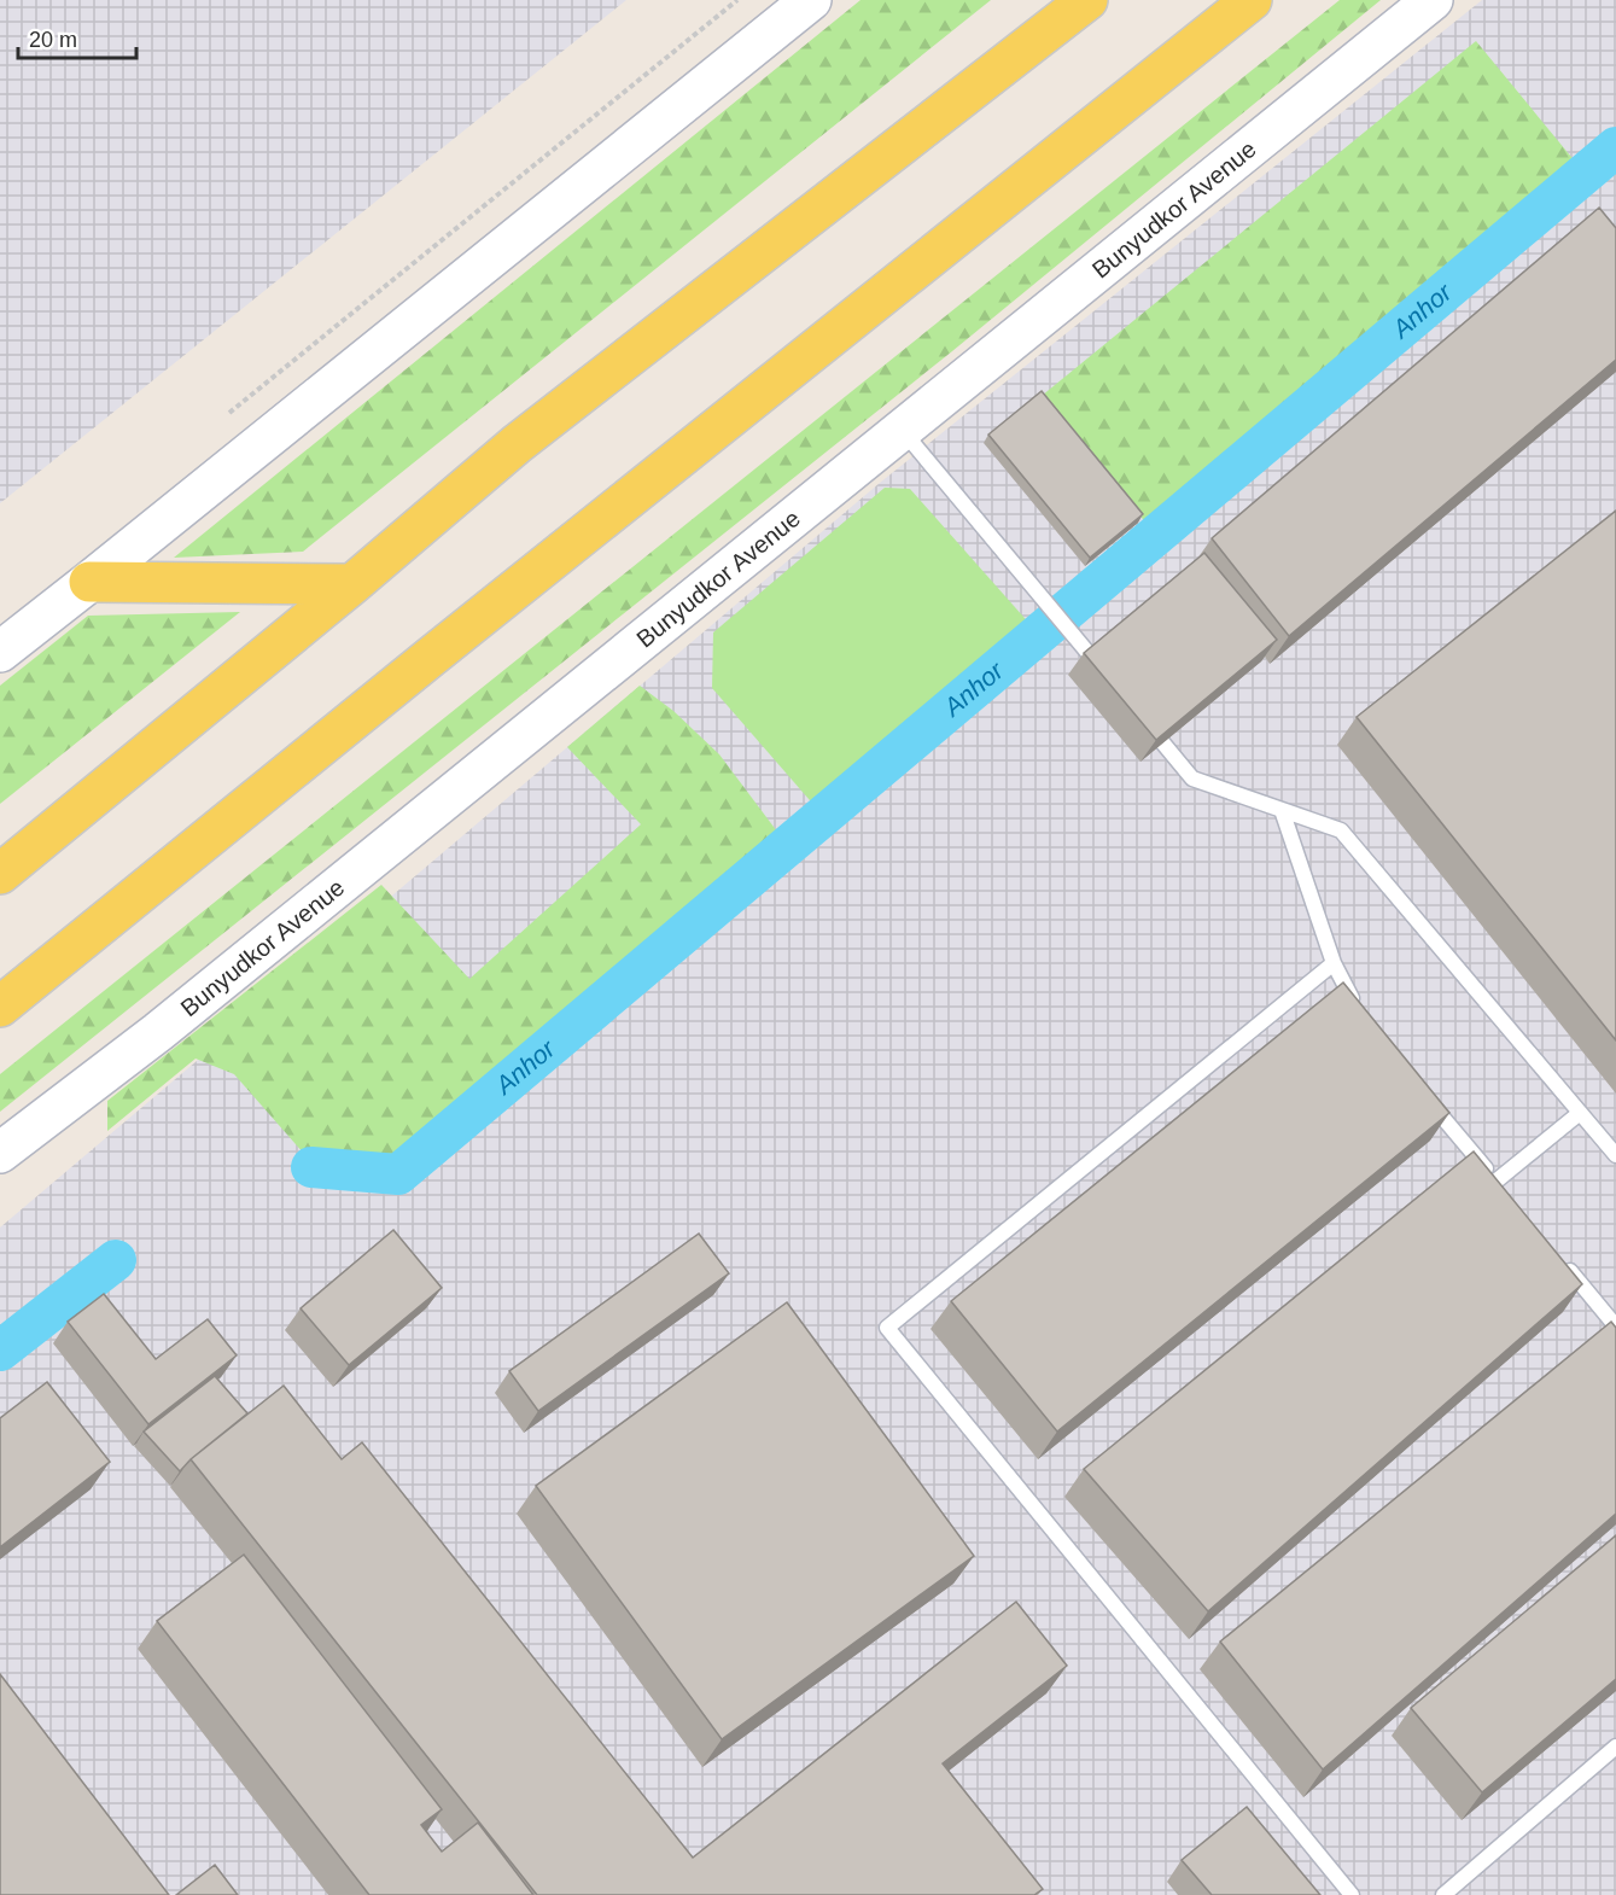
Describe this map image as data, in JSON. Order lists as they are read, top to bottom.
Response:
{
  "streets": {
    "street": ["Bunyudkor Avenue"]
  },
  "water": ["Anhor"],
  "scale_bar": "20 m"
}
